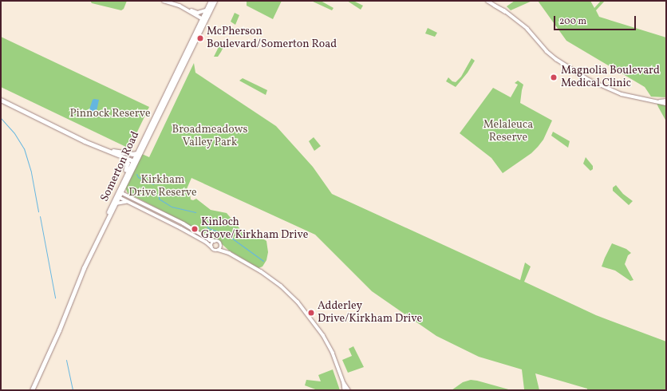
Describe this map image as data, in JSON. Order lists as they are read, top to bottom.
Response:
{
  "streets": {
    "main road": ["Somerton Road"]
  },
  "parks": [
    "Pinnock Reserve",
    "Melaleuca Reserve",
    "Broadmeadows Valley Park",
    "Kirkham Drive Reserve"
  ],
  "places": [
    "McPherson Boulevard/Somerton Road",
    "Magnolia Boulevard Medical Clinic",
    "Kinloch Grove/Kirkham Drive",
    "Adderley Drive/Kirkham Drive"
  ],
  "scale_bar": "200 m"
}
